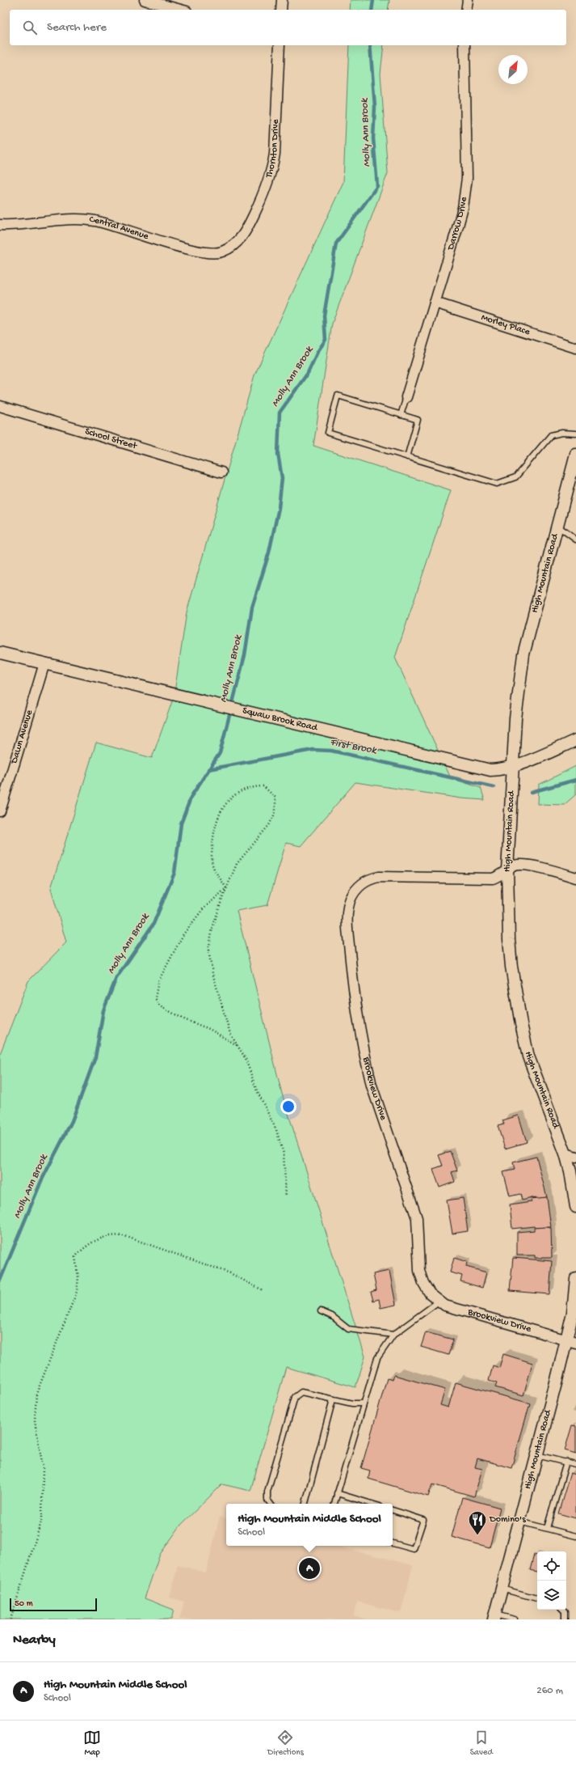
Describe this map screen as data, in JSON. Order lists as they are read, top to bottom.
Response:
{
  "streets": {
    "street": [
      "Thornton Drive",
      "Darrow Drive",
      "Central Avenue",
      "Morley Place",
      "School Street",
      "High Mountain Road",
      "Squaw Brook Road",
      "Dawn Avenue",
      "Brookview Drive"
    ]
  },
  "crossings": [
    ["Thornton Drive", "Central Avenue"],
    ["Darrow Drive", "Morley Place"],
    ["High Mountain Road", "Squaw Brook Road"],
    ["High Mountain Road", "Brookview Drive"],
    ["Squaw Brook Road", "Dawn Avenue"]
  ],
  "water": ["Molly Ann Brook", "First Brook"],
  "places": {
    "restaurant": ["Domino's"]
  },
  "scale_bar": "50 m",
  "north": "top right",
  "page": {
    "search": "Search here",
    "popup": ["High Mountain Middle School", "School"],
    "pins": "A",
    "scale": "50 m",
    "heading": "Nearby",
    "list": [
      {
        "mark": "A",
        "name": "High Mountain Middle School",
        "note": "School",
        "value": "260 m"
      }
    ],
    "nav": ["Map", "Directions", "Saved"]
  }
}
